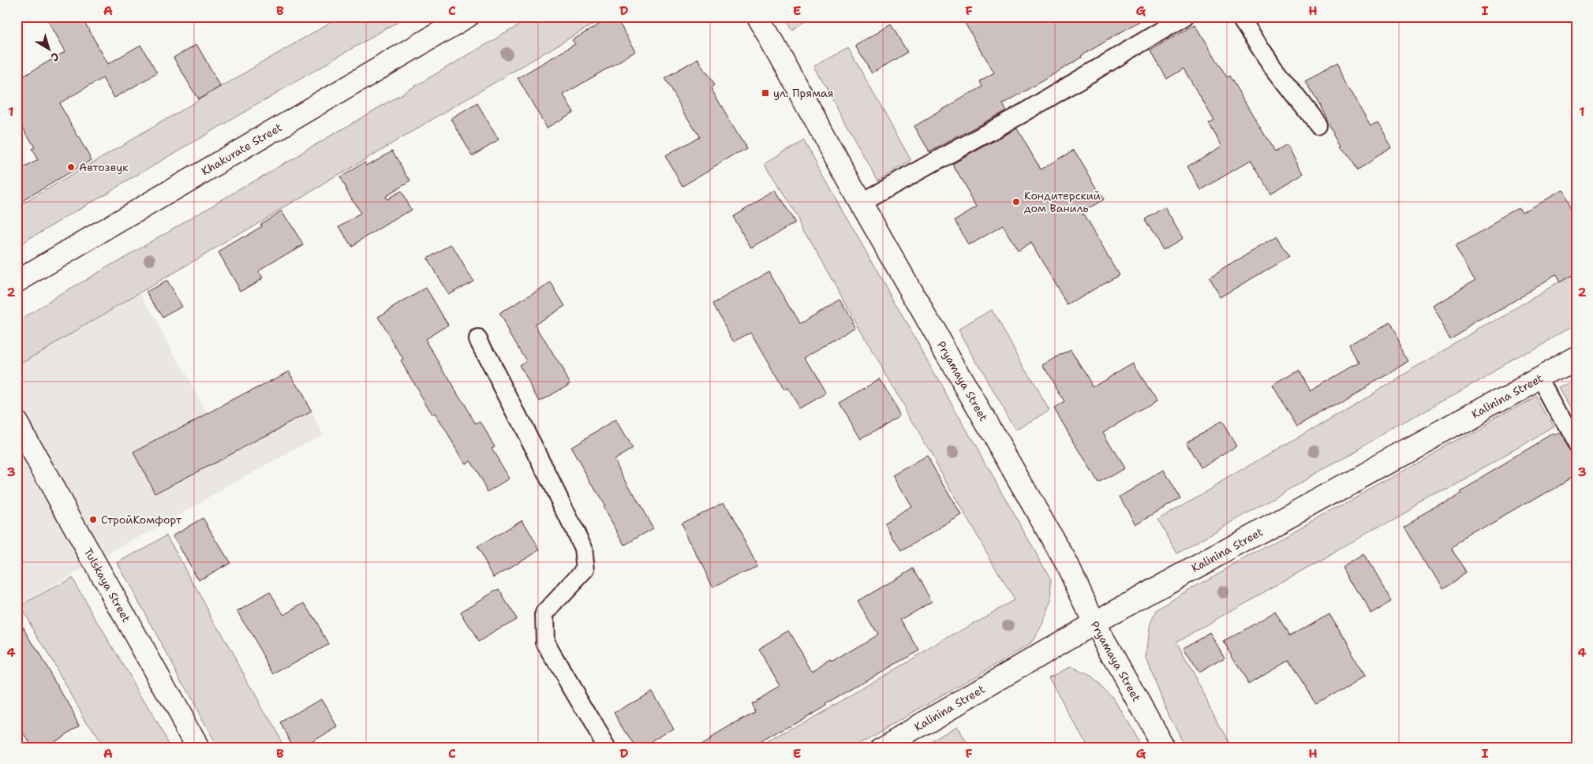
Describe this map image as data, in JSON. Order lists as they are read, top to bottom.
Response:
{
  "streets": {
    "street": [
      "Khakurate Street",
      "Pryamaya Street",
      "Kalinina Street",
      "Tulskaya Street"
    ]
  },
  "crossings": [
    ["Pryamaya Street", "Kalinina Street"]
  ],
  "places": {
    "transit": ["ул. Прямая"],
    "other": ["Автозвук", "Кондитерский дом Ваниль", "СтройКомфорт"]
  },
  "north": "bottom right",
  "grid": {
    "columns": [
      "A",
      "B",
      "C",
      "D",
      "E",
      "F",
      "G",
      "H",
      "I"
    ],
    "rows": [
      "1",
      "2",
      "3",
      "4"
    ]
  }
}
